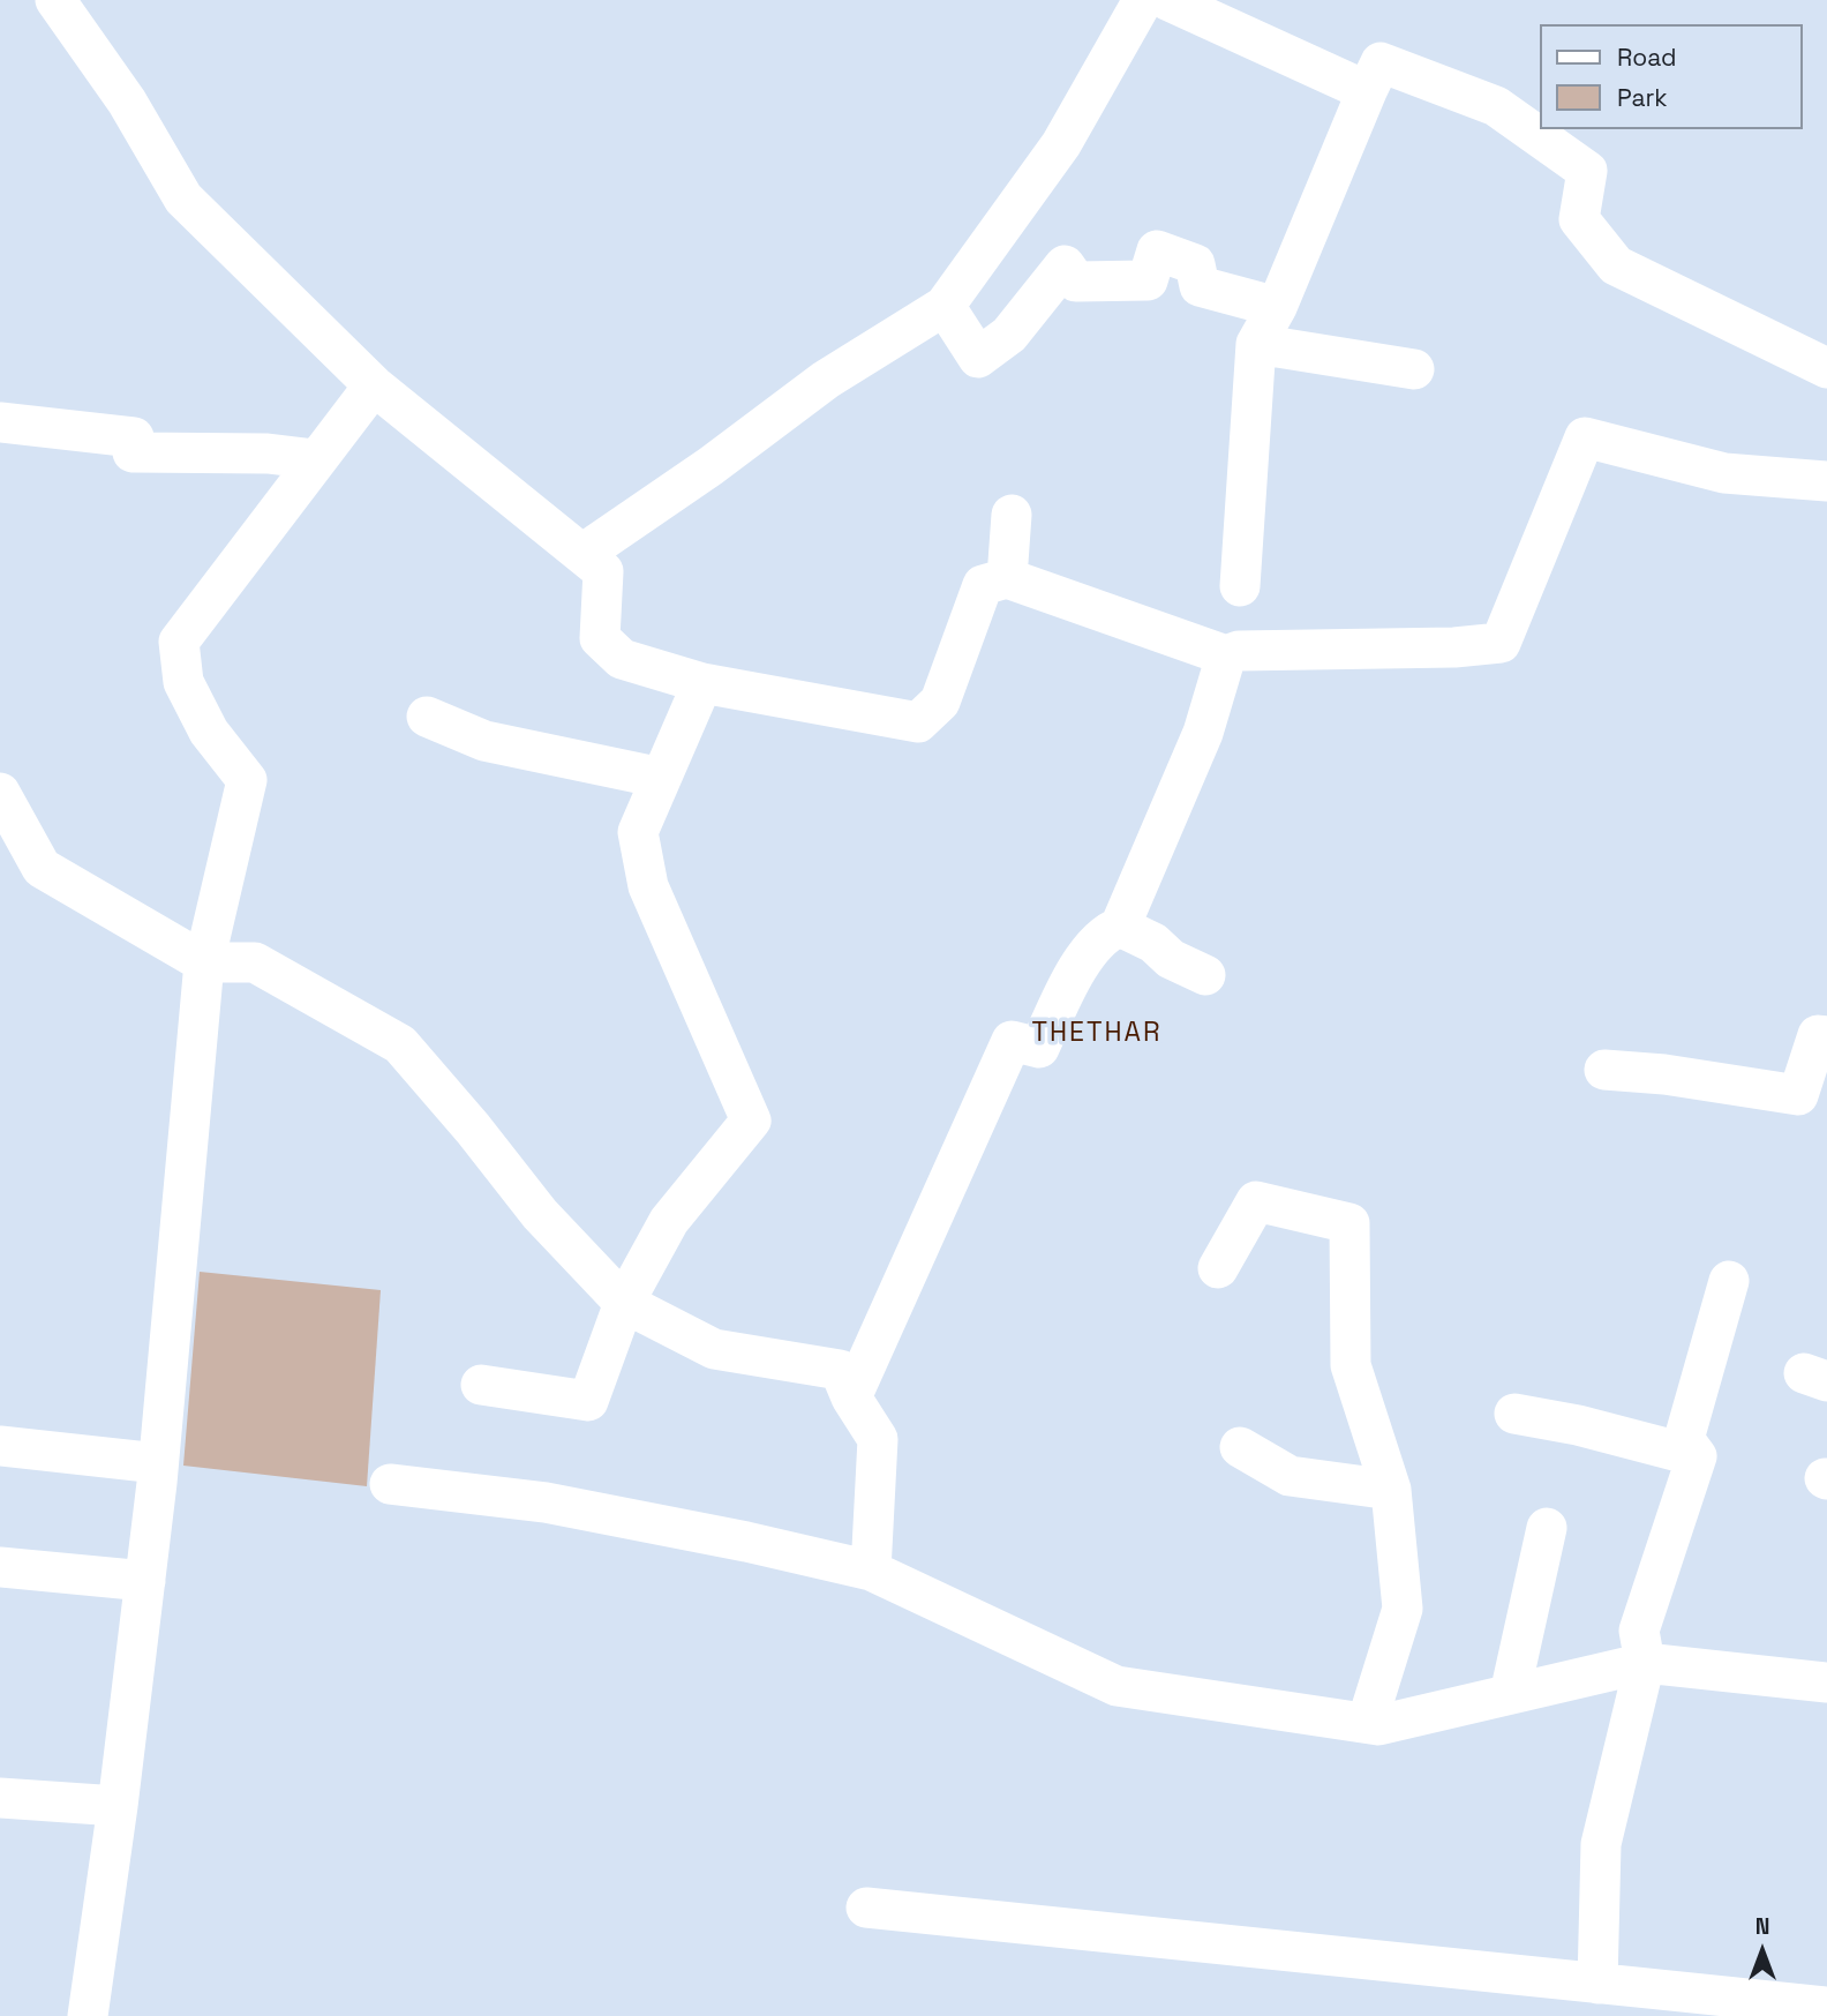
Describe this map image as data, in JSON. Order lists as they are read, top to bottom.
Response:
{
  "districts": ["THETHAR"],
  "legend": ["Road", "Park"],
  "north": "top"
}
